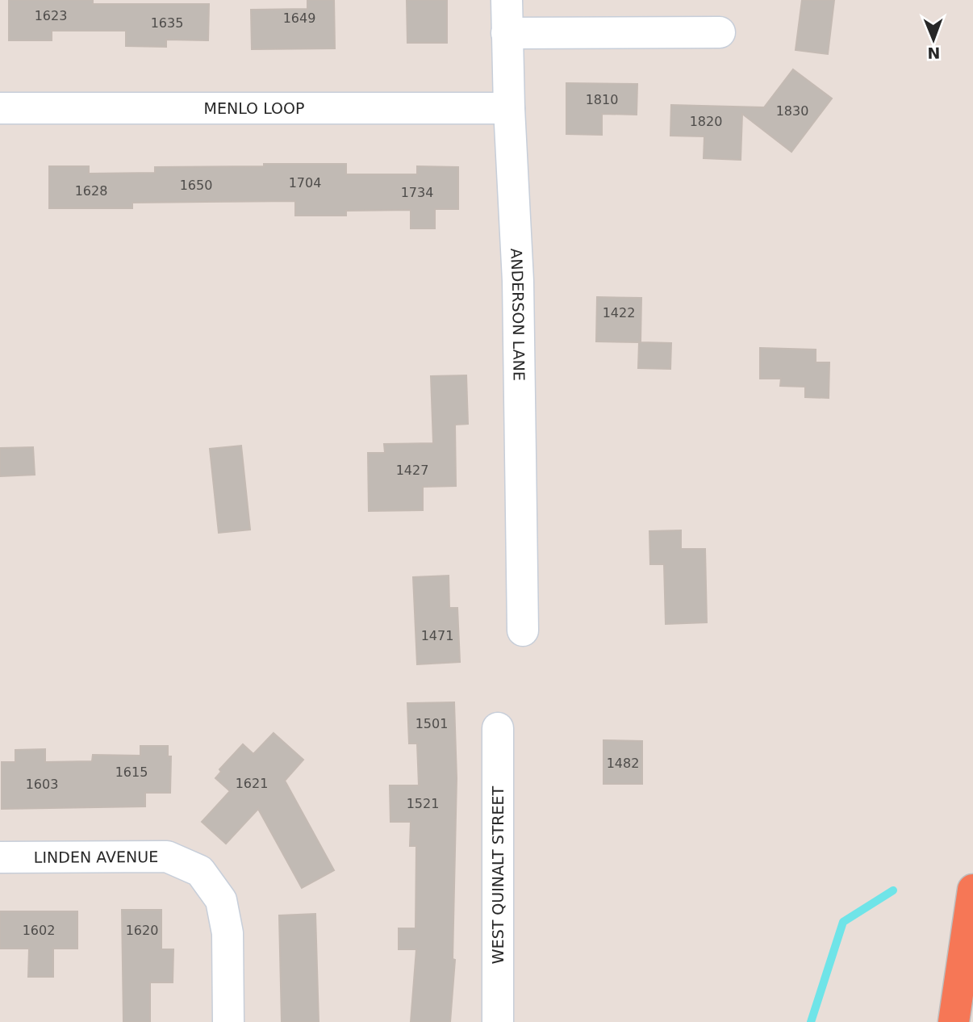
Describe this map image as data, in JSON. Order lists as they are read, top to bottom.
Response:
{
  "streets": {
    "street": [
      "MENLO LOOP",
      "ANDERSON LANE",
      "LINDEN AVENUE",
      "WEST QUINALT STREET"
    ]
  },
  "crossings": [
    ["MENLO LOOP", "ANDERSON LANE"]
  ],
  "house_numbers": [
    "1623",
    "1649",
    "1635",
    "1810",
    "1830",
    "1820",
    "1704",
    "1650",
    "1628",
    "1734",
    "1422",
    "1427",
    "1471",
    "1501",
    "1482",
    "1615",
    "1621",
    "1603",
    "1521",
    "1602",
    "1620"
  ],
  "north": "bottom"
}
